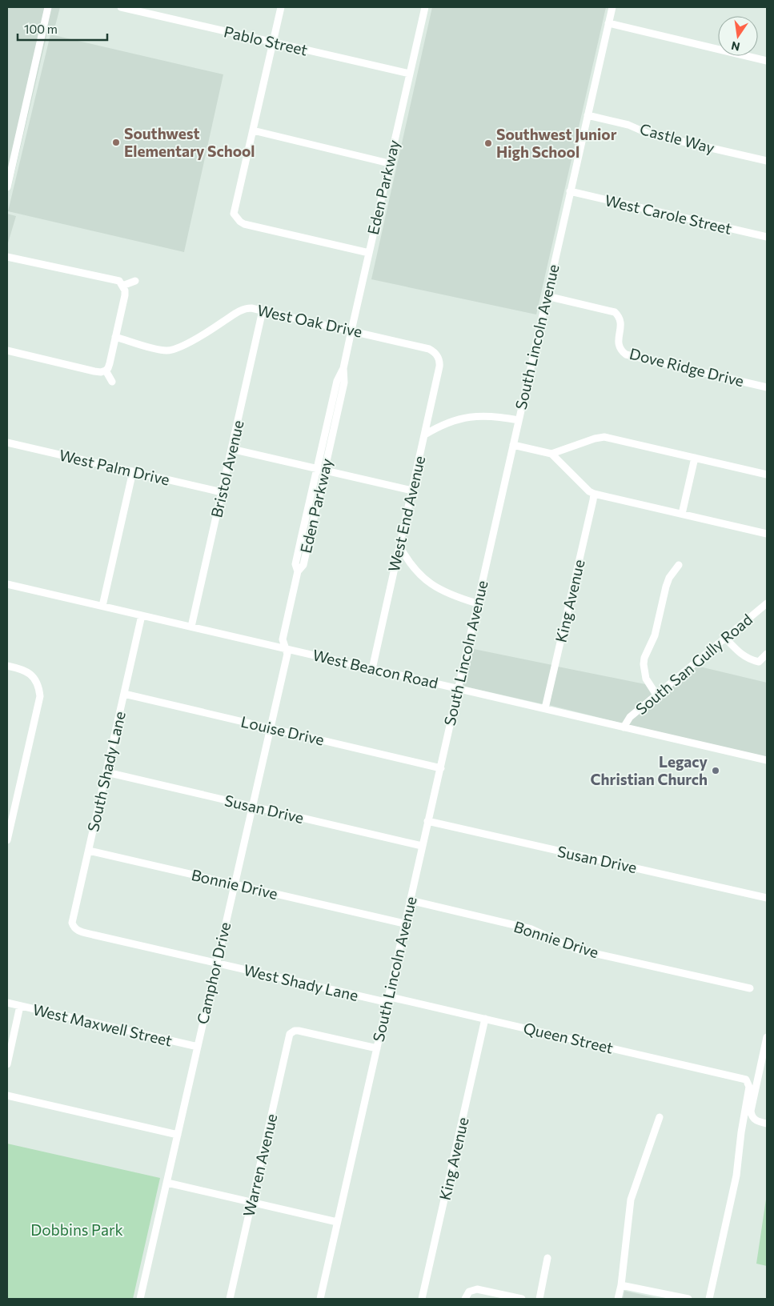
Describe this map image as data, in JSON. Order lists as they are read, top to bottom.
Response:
{
  "streets": {
    "street": [
      "Pablo Street",
      "Castle Way",
      "Eden Parkway",
      "West Carole Street",
      "West Oak Drive",
      "South Lincoln Avenue",
      "Dove Ridge Drive",
      "West Palm Drive",
      "Bristol Avenue",
      "West End Avenue",
      "King Avenue",
      "South San Gully Road",
      "West Beacon Road",
      "Louise Drive",
      "South Shady Lane",
      "Susan Drive",
      "Bonnie Drive",
      "Camphor Drive",
      "West Shady Lane",
      "West Maxwell Street",
      "Queen Street",
      "Warren Avenue"
    ]
  },
  "crossings": [
    ["Pablo Street", "Eden Parkway"],
    ["Castle Way", "South Lincoln Avenue"],
    ["Eden Parkway", "West Oak Drive"],
    ["Eden Parkway", "West Beacon Road"],
    ["Eden Parkway", "Camphor Drive"],
    ["West Carole Street", "South Lincoln Avenue"],
    ["West Oak Drive", "Bristol Avenue"],
    ["West Oak Drive", "West End Avenue"],
    ["South Lincoln Avenue", "Dove Ridge Drive"],
    ["South Lincoln Avenue", "West Beacon Road"],
    ["South Lincoln Avenue", "Louise Drive"],
    ["South Lincoln Avenue", "Susan Drive"],
    ["South Lincoln Avenue", "Bonnie Drive"],
    ["South Lincoln Avenue", "West Shady Lane"],
    ["South Lincoln Avenue", "Queen Street"],
    ["South Lincoln Avenue", "Warren Avenue"],
    ["West Palm Drive", "Bristol Avenue"],
    ["Bristol Avenue", "West Beacon Road"],
    ["West End Avenue", "West Beacon Road"],
    ["King Avenue", "West Beacon Road"],
    ["King Avenue", "Queen Street"],
    ["South San Gully Road", "West Beacon Road"],
    ["West Beacon Road", "South Shady Lane"],
    ["West Beacon Road", "Camphor Drive"],
    ["Louise Drive", "South Shady Lane"],
    ["Louise Drive", "Camphor Drive"],
    ["South Shady Lane", "Susan Drive"],
    ["South Shady Lane", "Bonnie Drive"],
    ["South Shady Lane", "West Shady Lane"],
    ["Susan Drive", "Camphor Drive"],
    ["Bonnie Drive", "Camphor Drive"],
    ["Camphor Drive", "West Shady Lane"],
    ["Camphor Drive", "West Maxwell Street"],
    ["West Shady Lane", "Queen Street"]
  ],
  "parks": ["Dobbins Park"],
  "places": ["Southwest Elementary School", "Southwest Junior High School", "Legacy Christian Church"],
  "scale_bar": "100 m",
  "north": "bottom"
}
